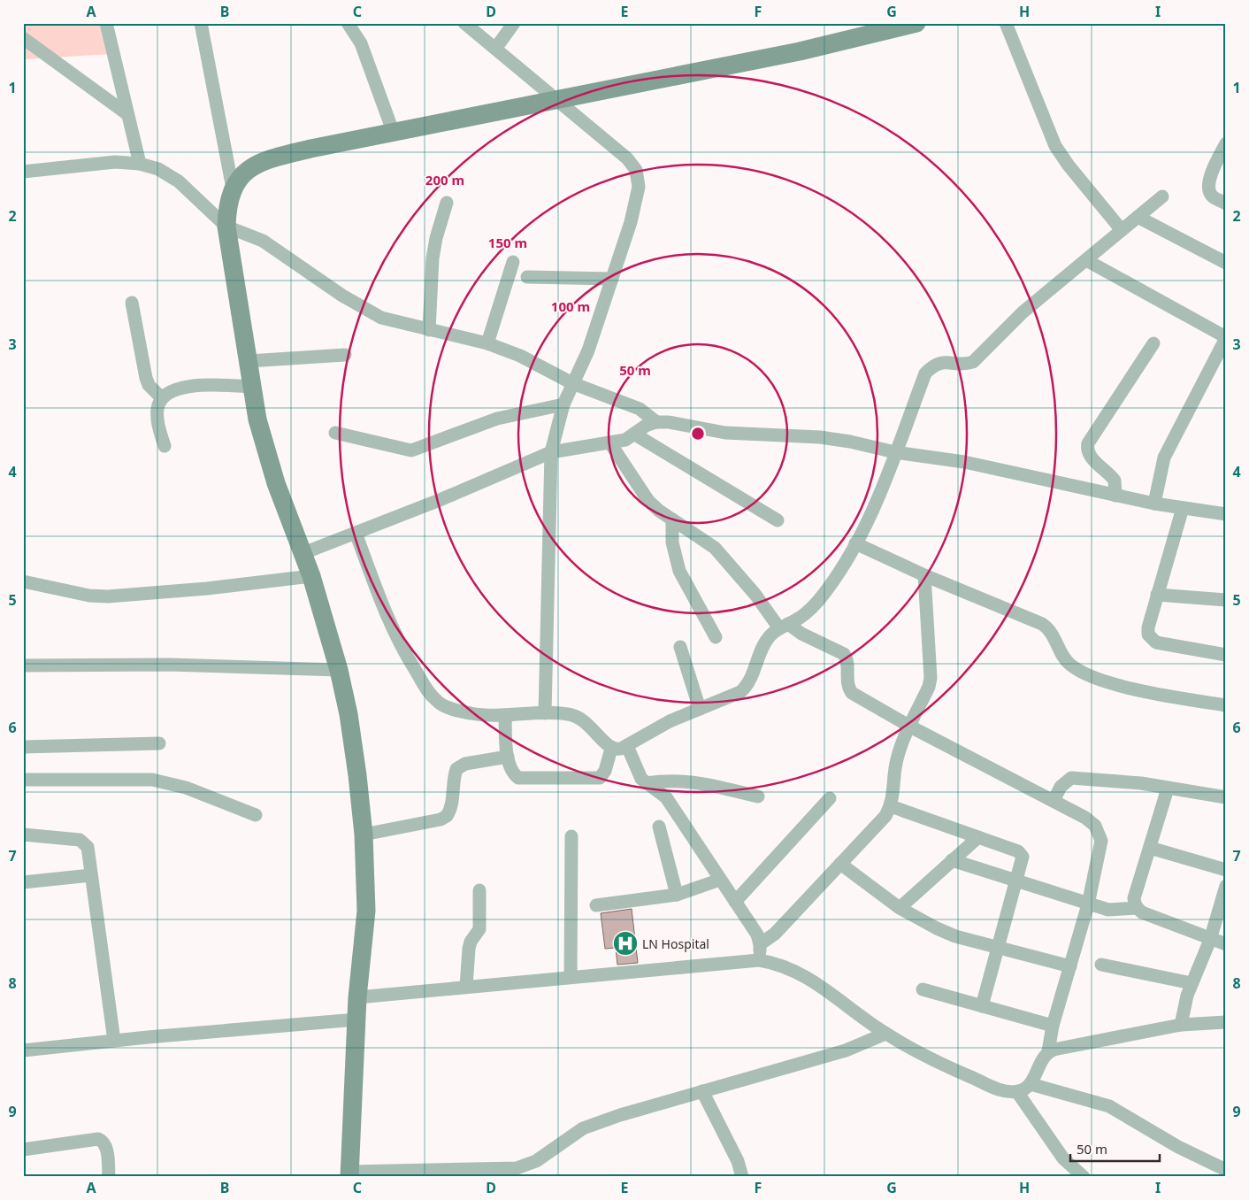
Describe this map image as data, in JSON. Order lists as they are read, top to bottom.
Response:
{
  "places": {
    "hospital": ["LN Hospital"]
  },
  "scale_bar": "50 m",
  "grid": {
    "columns": [
      "A",
      "B",
      "C",
      "D",
      "E",
      "F",
      "G",
      "H",
      "I"
    ],
    "rows": [
      "1",
      "2",
      "3",
      "4",
      "5",
      "6",
      "7",
      "8",
      "9"
    ]
  },
  "rings": [
    "200 m",
    "150 m",
    "100 m",
    "50 m"
  ]
}
